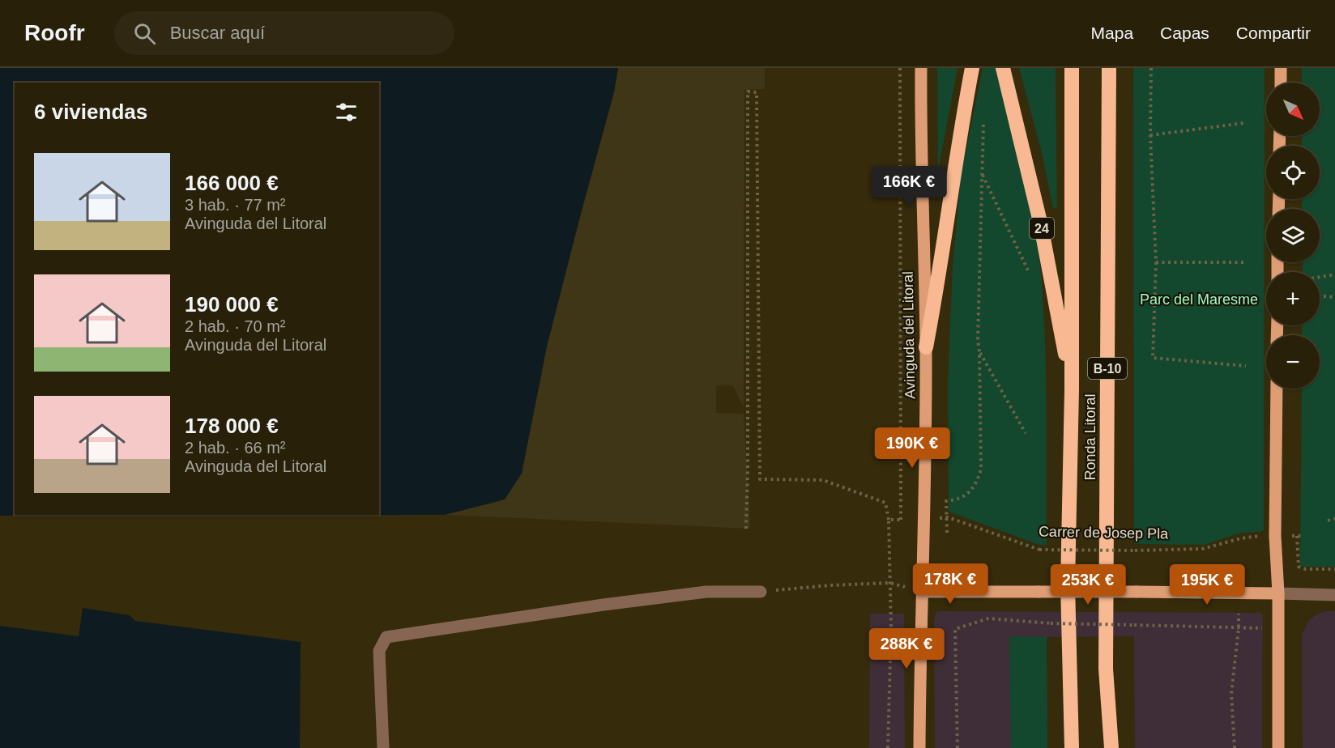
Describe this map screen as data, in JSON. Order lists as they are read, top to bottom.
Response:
{
  "streets": {
    "highway": ["24", "B-10", "Ronda Litoral"],
    "main road": ["Avinguda del Litoral"],
    "path": ["Carrer de Josep Pla"]
  },
  "crossings": [
    ["24", "Ronda Litoral"]
  ],
  "parks": ["Parc del Maresme"],
  "north": "bottom right",
  "page": {
    "header": "Roofr",
    "search": "Buscar aquí",
    "nav": ["Mapa", "Capas", "Compartir"],
    "map_buttons": ["+", "−"],
    "heading": "6 viviendas",
    "list": [
      {
        "name": "166 000 €",
        "note": "3 hab. · 77 m² · Avinguda del Litoral"
      },
      {
        "name": "190 000 €",
        "note": "2 hab. · 70 m² · Avinguda del Litoral"
      },
      {
        "name": "178 000 €",
        "note": "2 hab. · 66 m² · Avinguda del Litoral"
      }
    ],
    "price": [
      "166K €",
      "190K €",
      "178K €",
      "253K €",
      "195K €",
      "288K €"
    ]
  }
}
